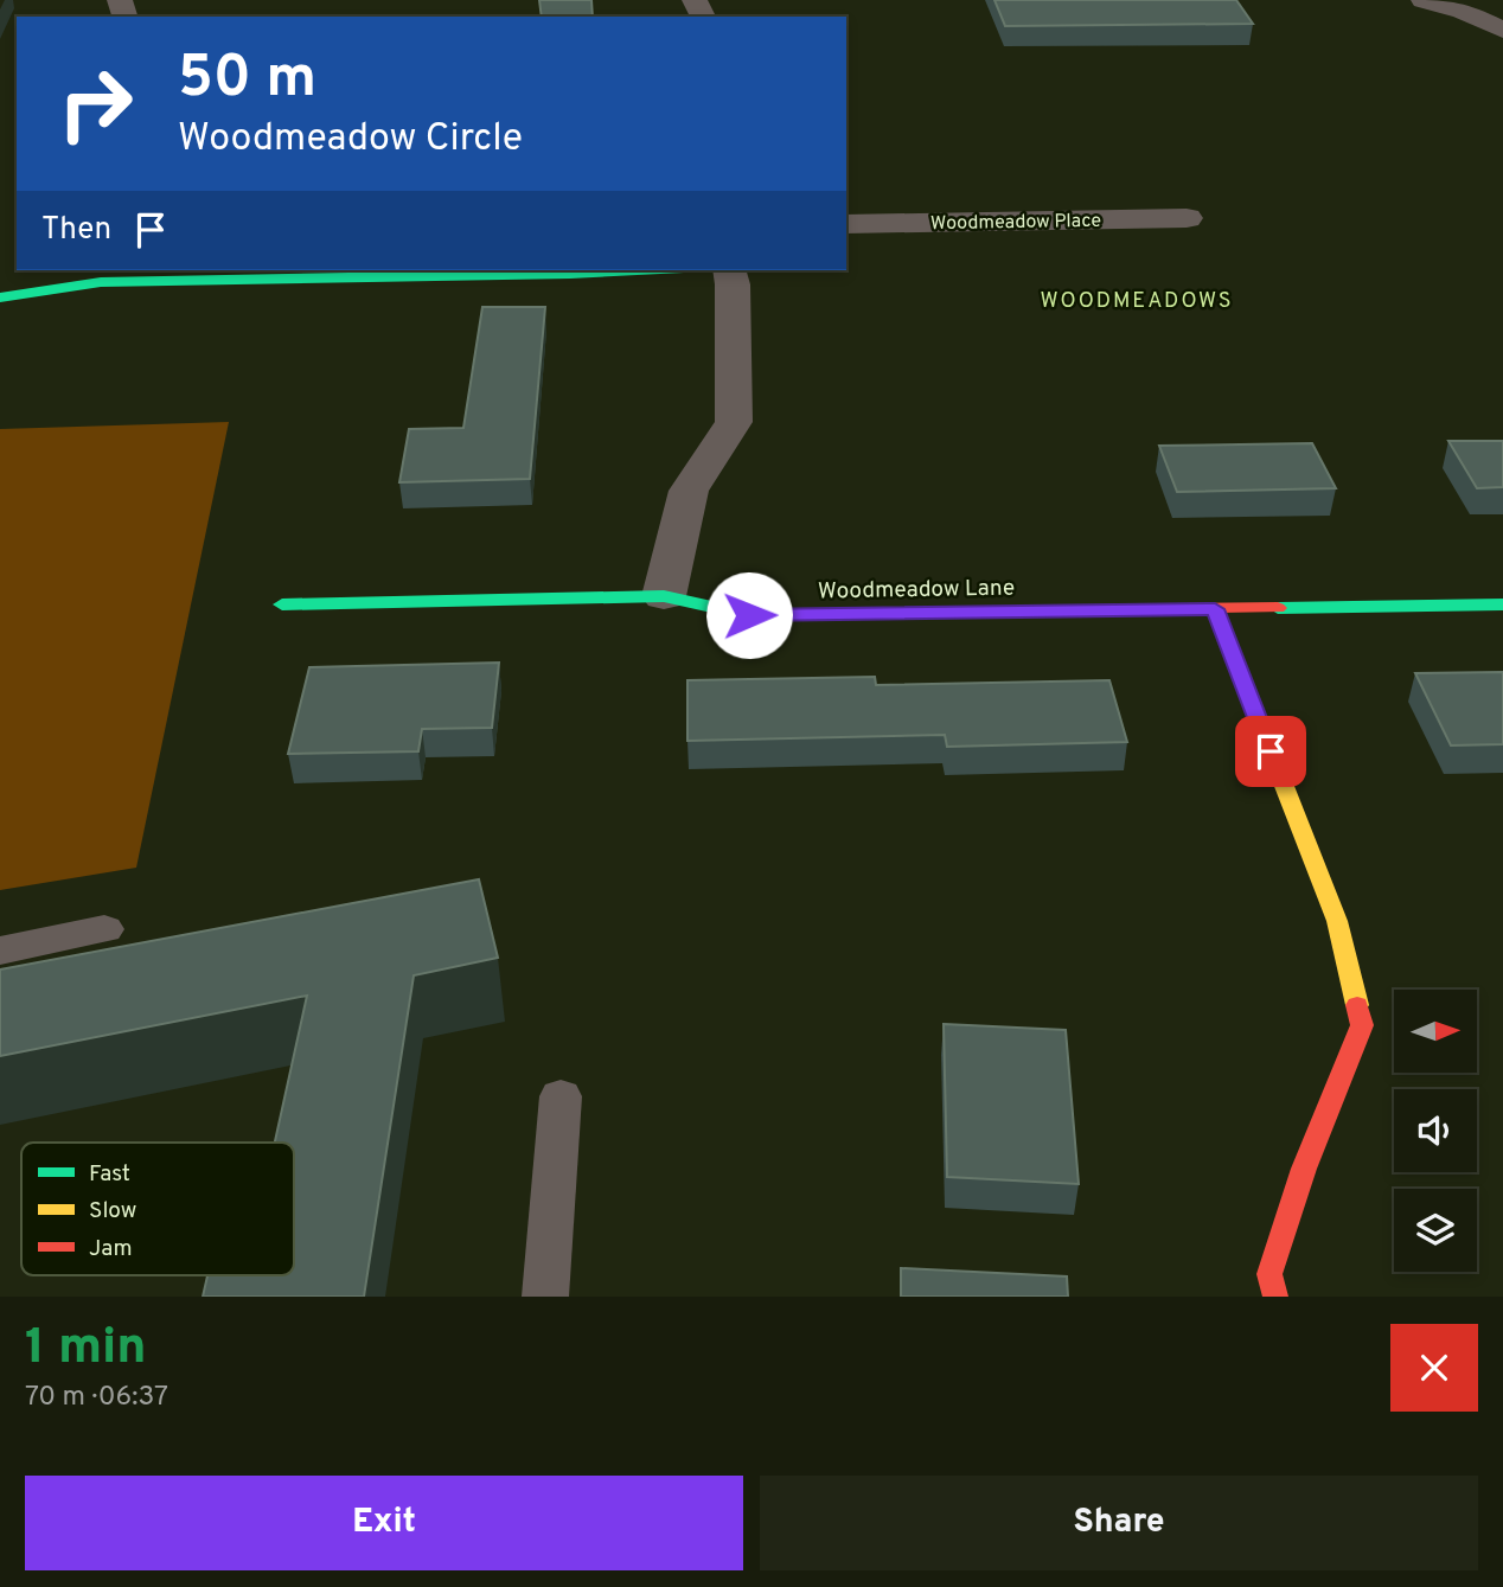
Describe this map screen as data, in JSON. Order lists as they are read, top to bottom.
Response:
{
  "streets": {
    "street": ["Woodmeadow Place", "Woodmeadow Lane"]
  },
  "districts": ["WOODMEADOWS"],
  "legend": ["Fast", "Slow", "Jam"],
  "north": "right",
  "page": {
    "turn": ["50 m", "Woodmeadow Circle"],
    "then": "Then",
    "heading": ["1 min", "70 m · 06:37"],
    "buttons": ["Exit", "Share"]
  }
}
